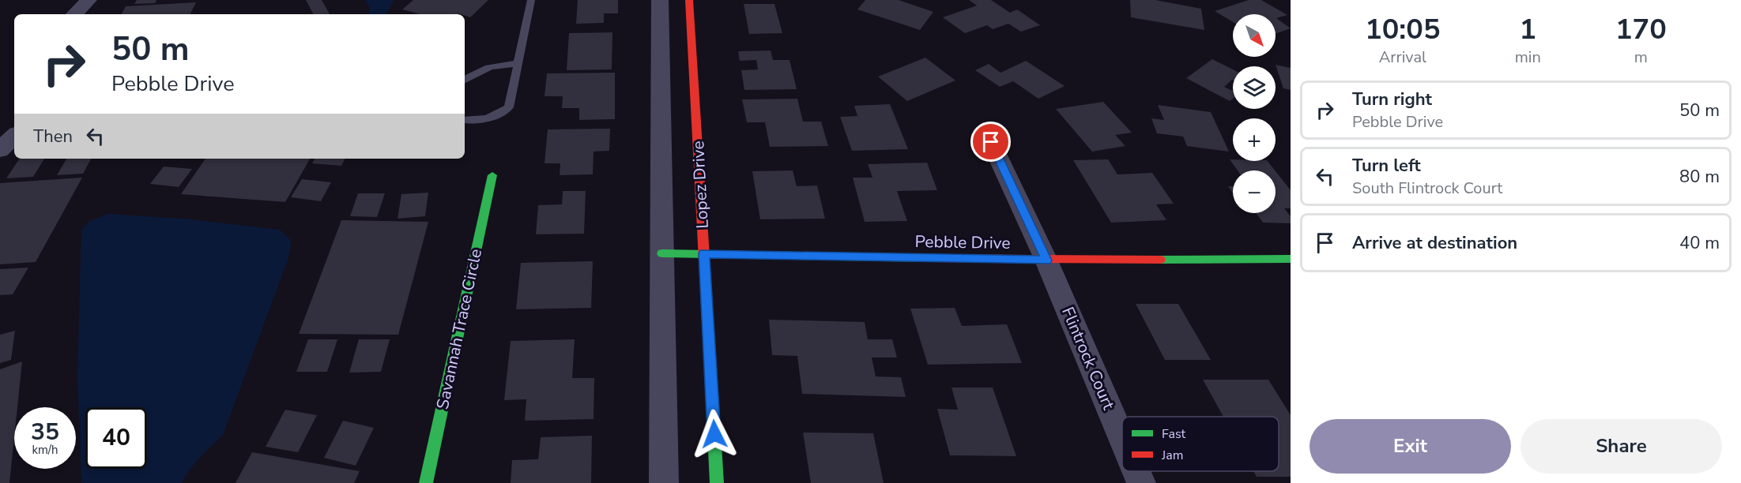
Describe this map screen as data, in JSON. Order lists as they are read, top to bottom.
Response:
{
  "streets": {
    "street": [
      "Lopez Drive",
      "Pebble Drive",
      "Savannah Trace Circle",
      "Flintrock Court"
    ]
  },
  "crossings": [
    ["Lopez Drive", "Pebble Drive"],
    ["Pebble Drive", "Flintrock Court"]
  ],
  "legend": ["Fast", "Jam"],
  "north": "bottom right",
  "page": {
    "eta": [
      "10:05",
      "Arrival",
      "1",
      "min",
      "170",
      "m"
    ],
    "map_buttons": ["+", "−"],
    "turn": ["50 m", "Pebble Drive"],
    "list": [
      {
        "name": "Turn right",
        "note": "Pebble Drive",
        "value": "50 m"
      },
      {
        "name": "Turn left",
        "note": "South Flintrock Court",
        "value": "80 m"
      },
      {
        "name": "Arrive at destination",
        "value": "40 m"
      }
    ],
    "then": "Then",
    "speed": "35 km/h",
    "limit": "40",
    "buttons": ["Exit", "Share"]
  }
}
